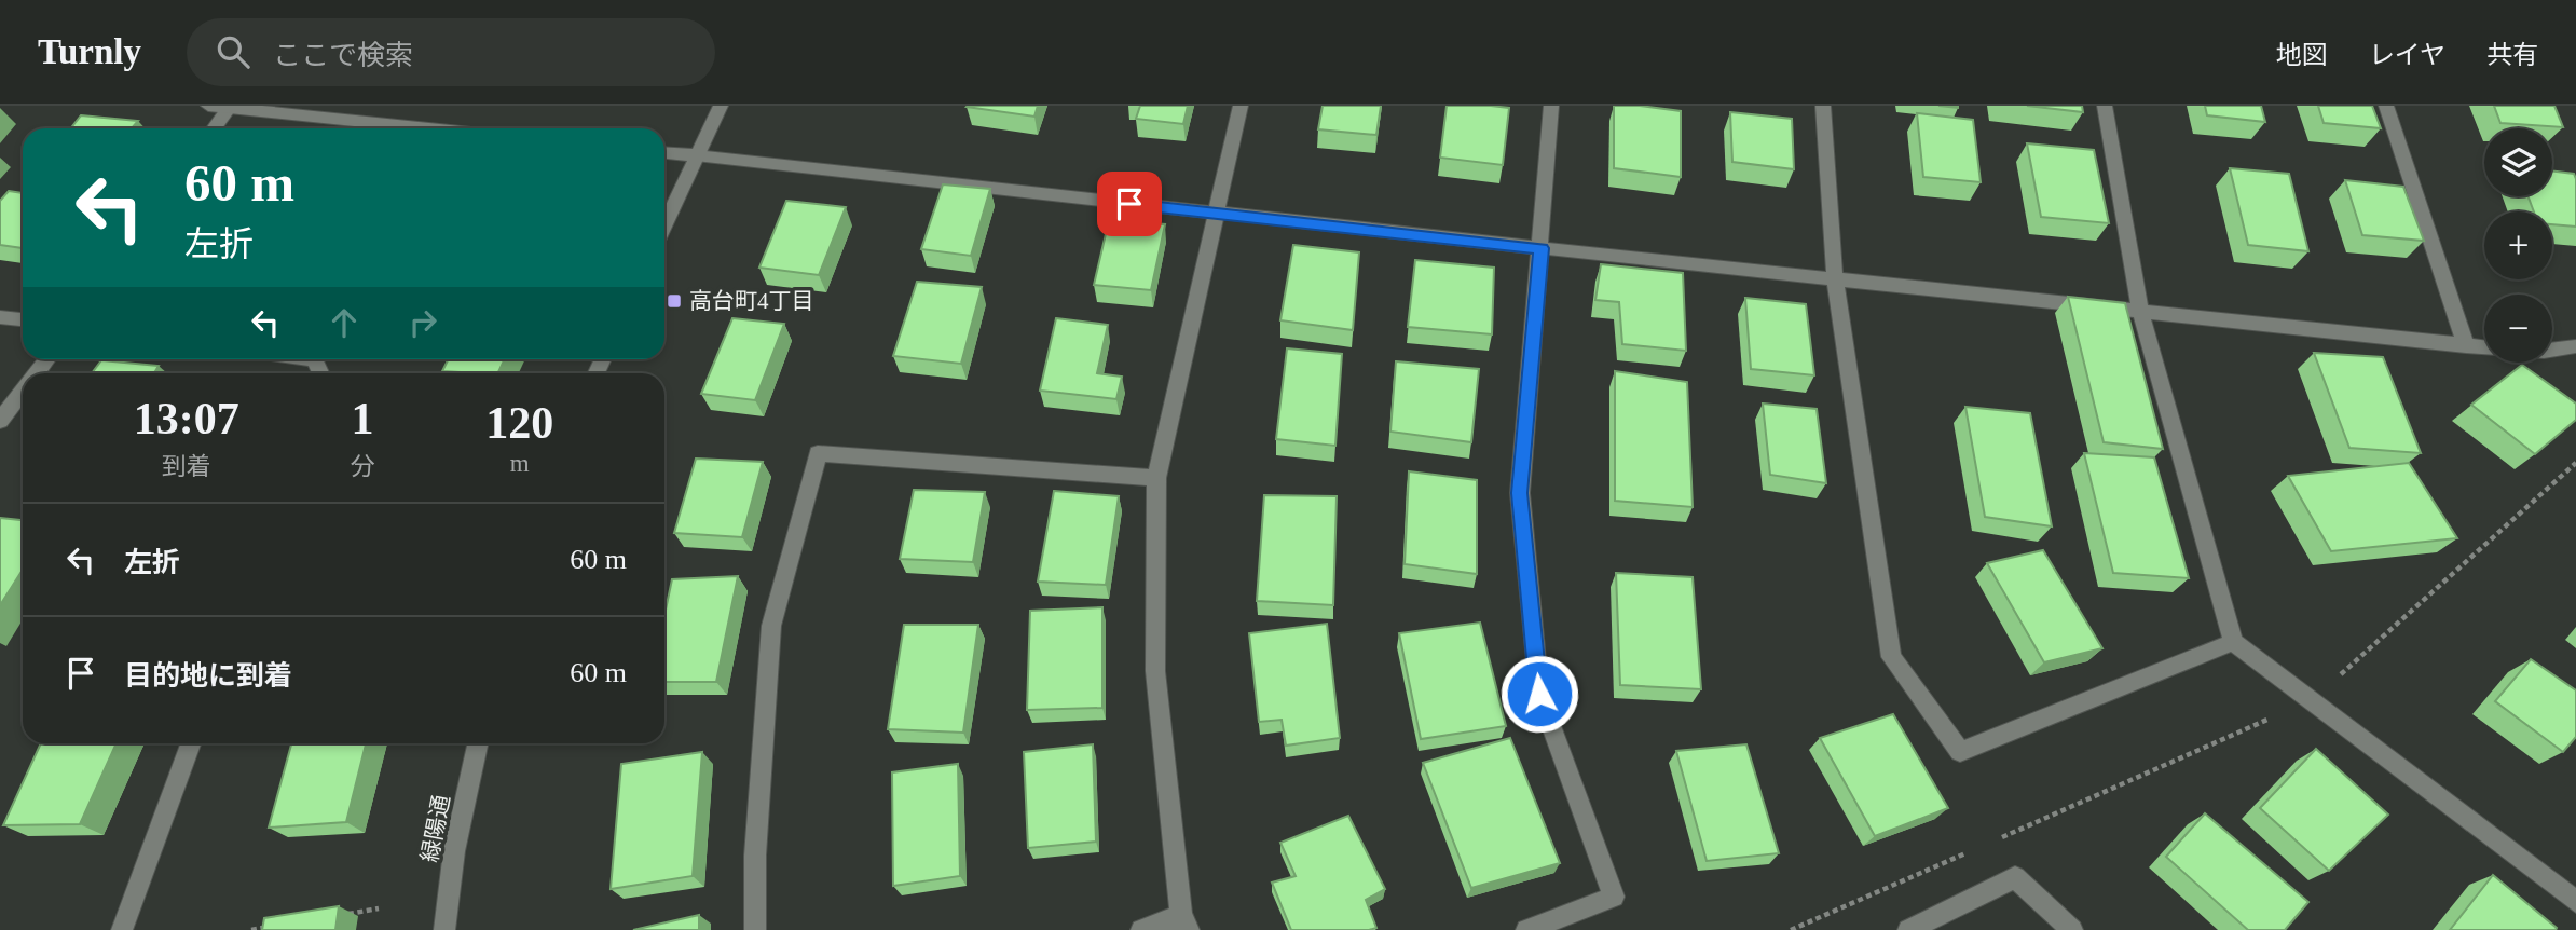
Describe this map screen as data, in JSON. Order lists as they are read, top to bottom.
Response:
{
  "streets": {
    "street": ["緑陽通"]
  },
  "places": {
    "transit": ["高台町4丁目"]
  },
  "page": {
    "header": "Turnly",
    "search": "ここで検索",
    "nav": ["地図", "レイヤ", "共有"],
    "map_buttons": ["+", "−"],
    "turn": ["60 m", "左折"],
    "eta": [
      "13:07",
      "到着",
      "1",
      "分",
      "120",
      "m"
    ],
    "list": [
      {
        "name": "左折",
        "value": "60 m"
      },
      {
        "name": "目的地に到着",
        "value": "60 m"
      }
    ]
  }
}
